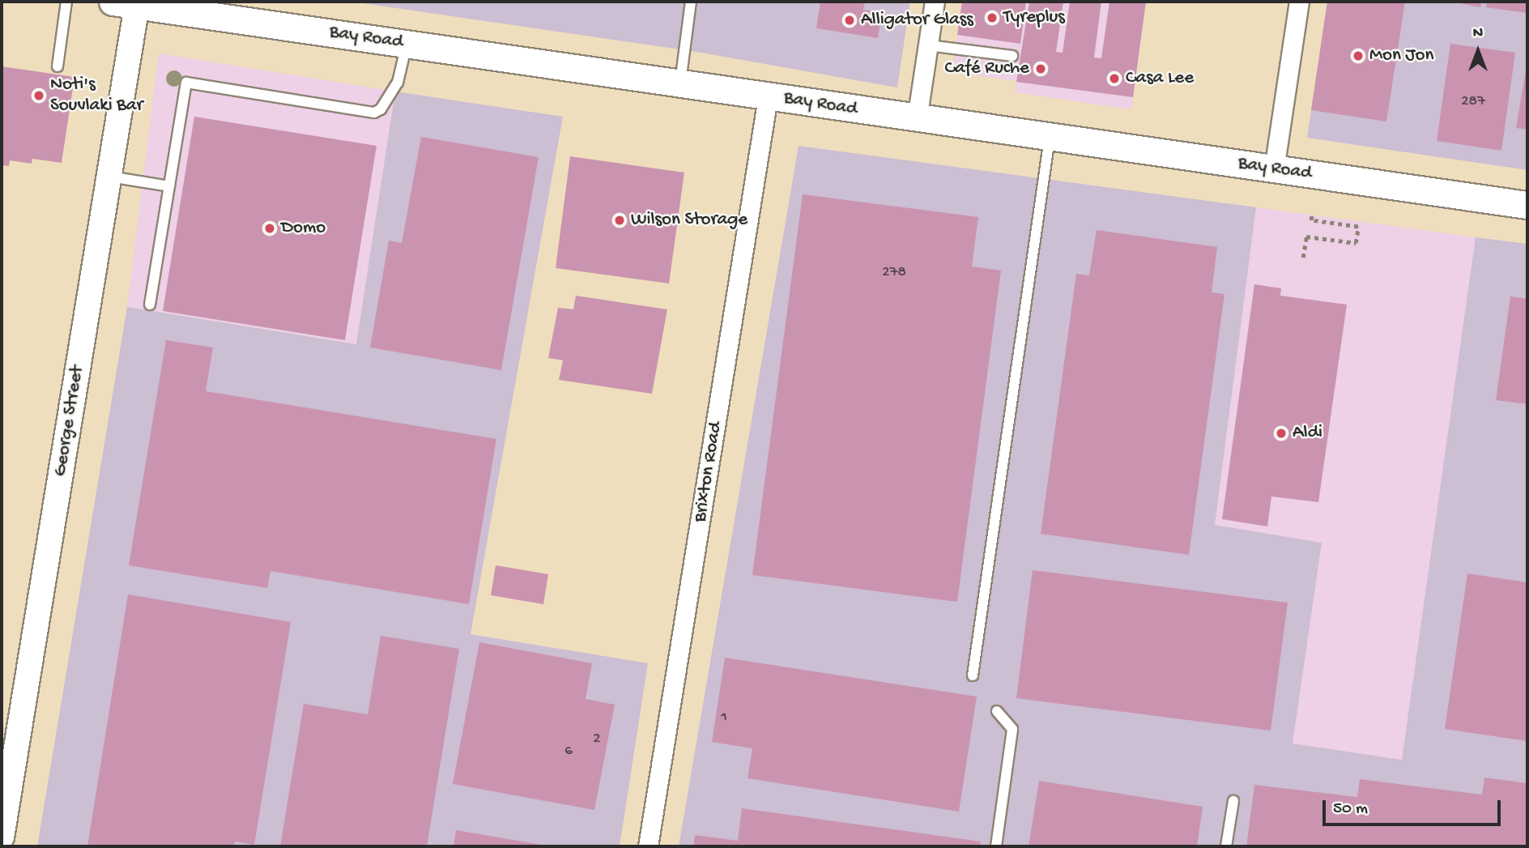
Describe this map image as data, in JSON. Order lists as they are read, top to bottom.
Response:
{
  "streets": {
    "main road": ["Bay Road"],
    "street": ["George Street", "Brixton Road"]
  },
  "crossings": [
    ["Bay Road", "George Street"],
    ["Bay Road", "Brixton Road"]
  ],
  "places": [
    "Tyreplus",
    "Alligator Glass",
    "Mon Jon",
    "Café Ruche",
    "Casa Lee",
    "Noti's Souvlaki Bar",
    "Wilson Storage",
    "Domo",
    "Aldi"
  ],
  "house_numbers": [
    "287",
    "278",
    "1",
    "2",
    "6"
  ],
  "scale_bar": "50 m",
  "north": "top"
}
